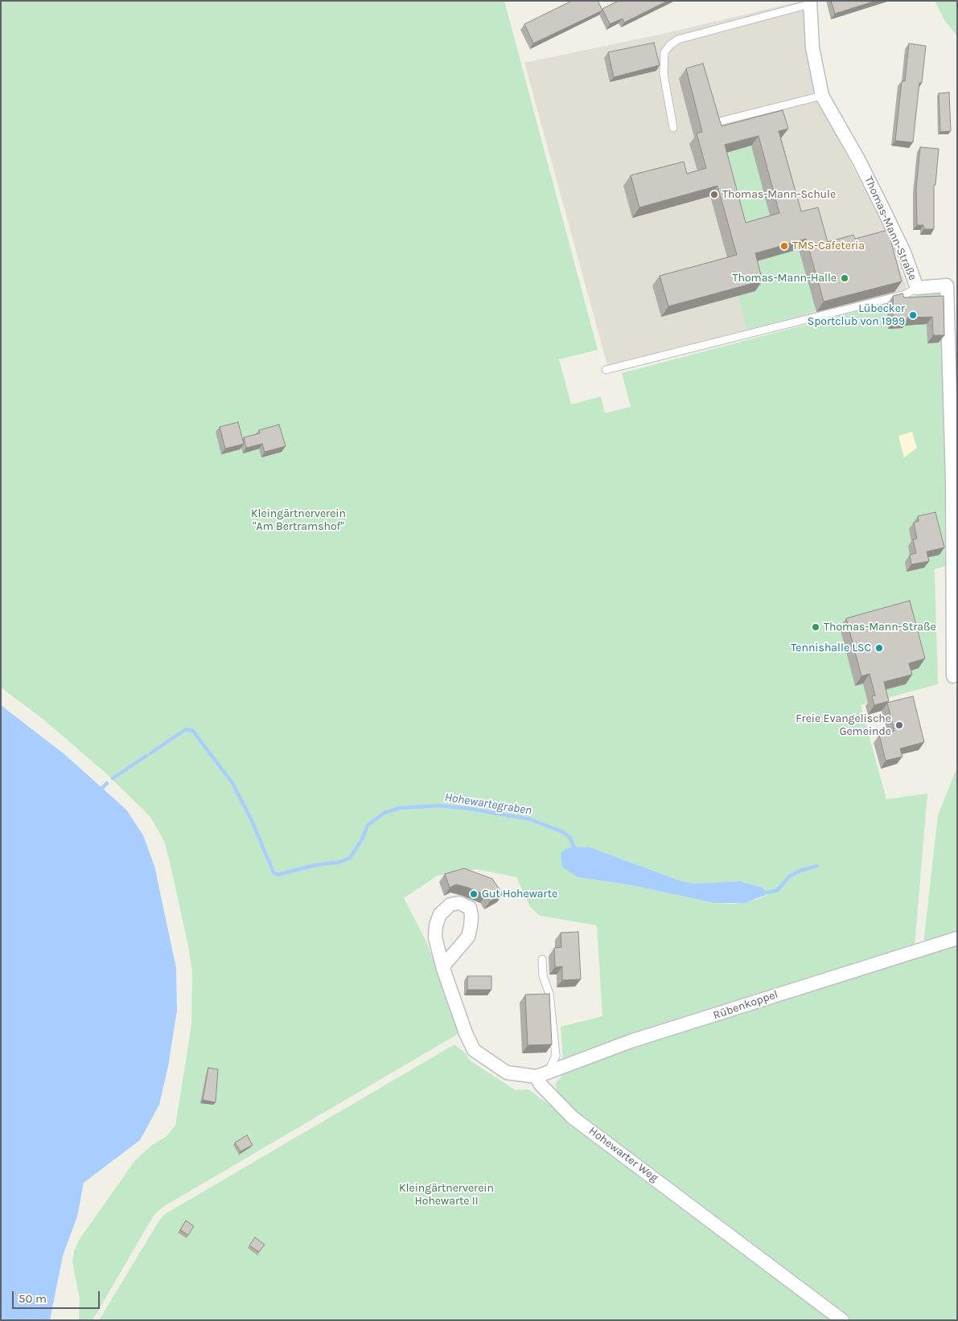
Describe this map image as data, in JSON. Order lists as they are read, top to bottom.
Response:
{
  "streets": {
    "street": ["Thomas-Mann-Straße", "Rübenkoppel", "Hohewarter Weg"]
  },
  "crossings": [
    ["Rübenkoppel", "Hohewarter Weg"]
  ],
  "water": ["Hohewartegraben"],
  "parks": ["Kleingärtnerverein \"Am Bertramshof\"", "Kleingärtnerverein Hohewarte II"],
  "places": [
    "Thomas-Mann-Schule",
    "TMS-Cafeteria",
    "Thomas-Mann-Halle",
    "Lübecker Sportclub von 1999",
    "Thomas-Mann-Straße",
    "Tennishalle LSC",
    "Freie Evangelische Gemeinde",
    "Gut Hohewarte"
  ],
  "scale_bar": "50 m"
}
